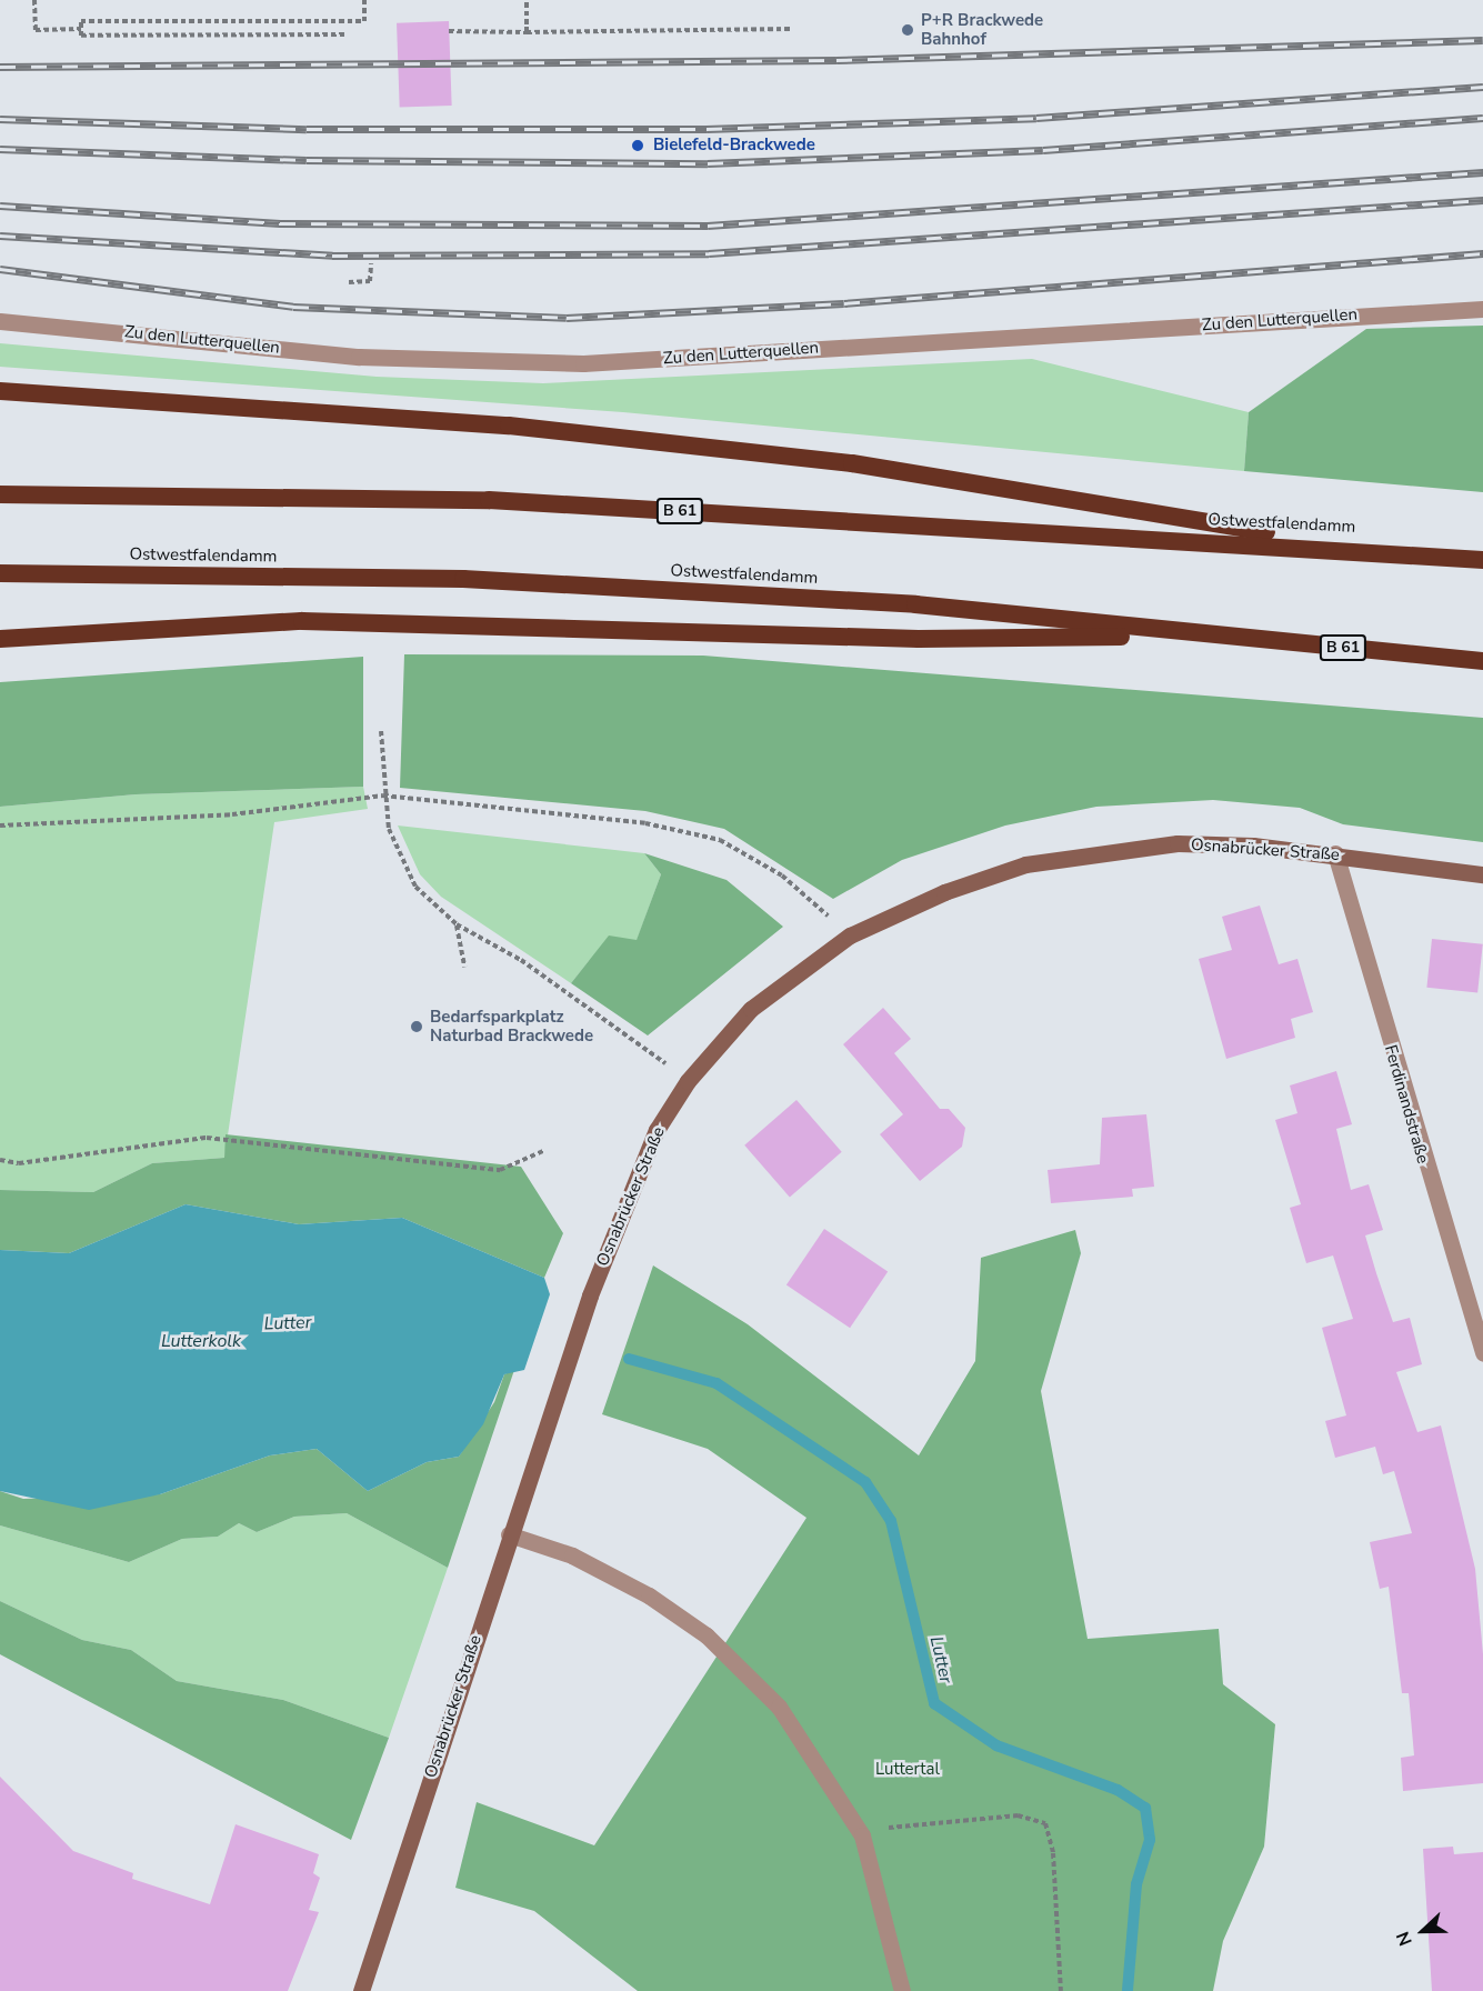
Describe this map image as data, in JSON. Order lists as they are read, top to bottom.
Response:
{
  "streets": {
    "highway": ["B 61", "Ostwestfalendamm"],
    "main road": ["Osnabrücker Straße"],
    "street": ["Zu den Lutterquellen", "Ferdinandstraße"]
  },
  "crossings": [
    ["B 61", "Ostwestfalendamm"],
    ["Osnabrücker Straße", "Ferdinandstraße"]
  ],
  "water": ["Lutter", "Lutterkolk"],
  "parks": ["Luttertal"],
  "places": ["P+R Brackwede Bahnhof", "Bielefeld-Brackwede", "Bedarfsparkplatz Naturbad Brackwede"],
  "north": "left"
}
